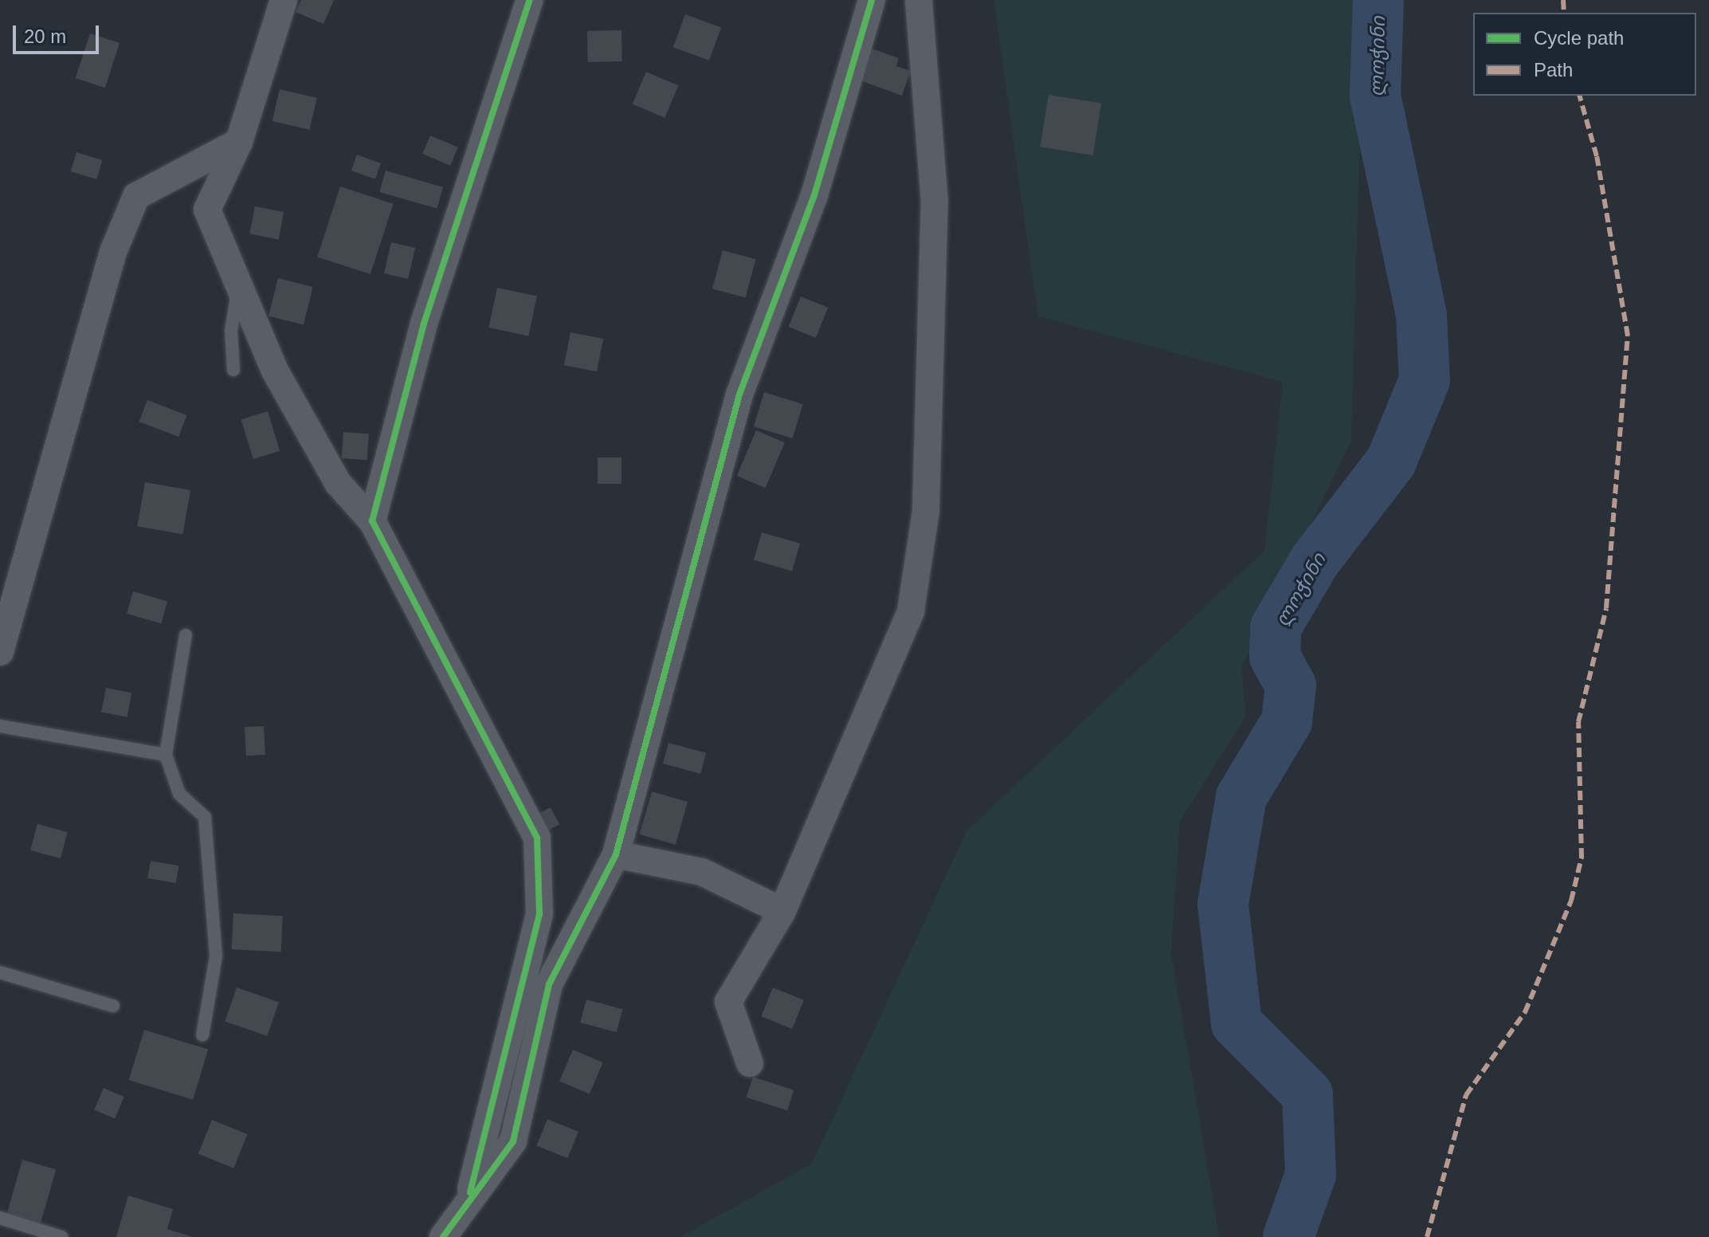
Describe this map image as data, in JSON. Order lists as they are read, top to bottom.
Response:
{
  "water": ["ლოჭინი"],
  "legend": ["Cycle path", "Path"],
  "scale_bar": "20 m"
}
